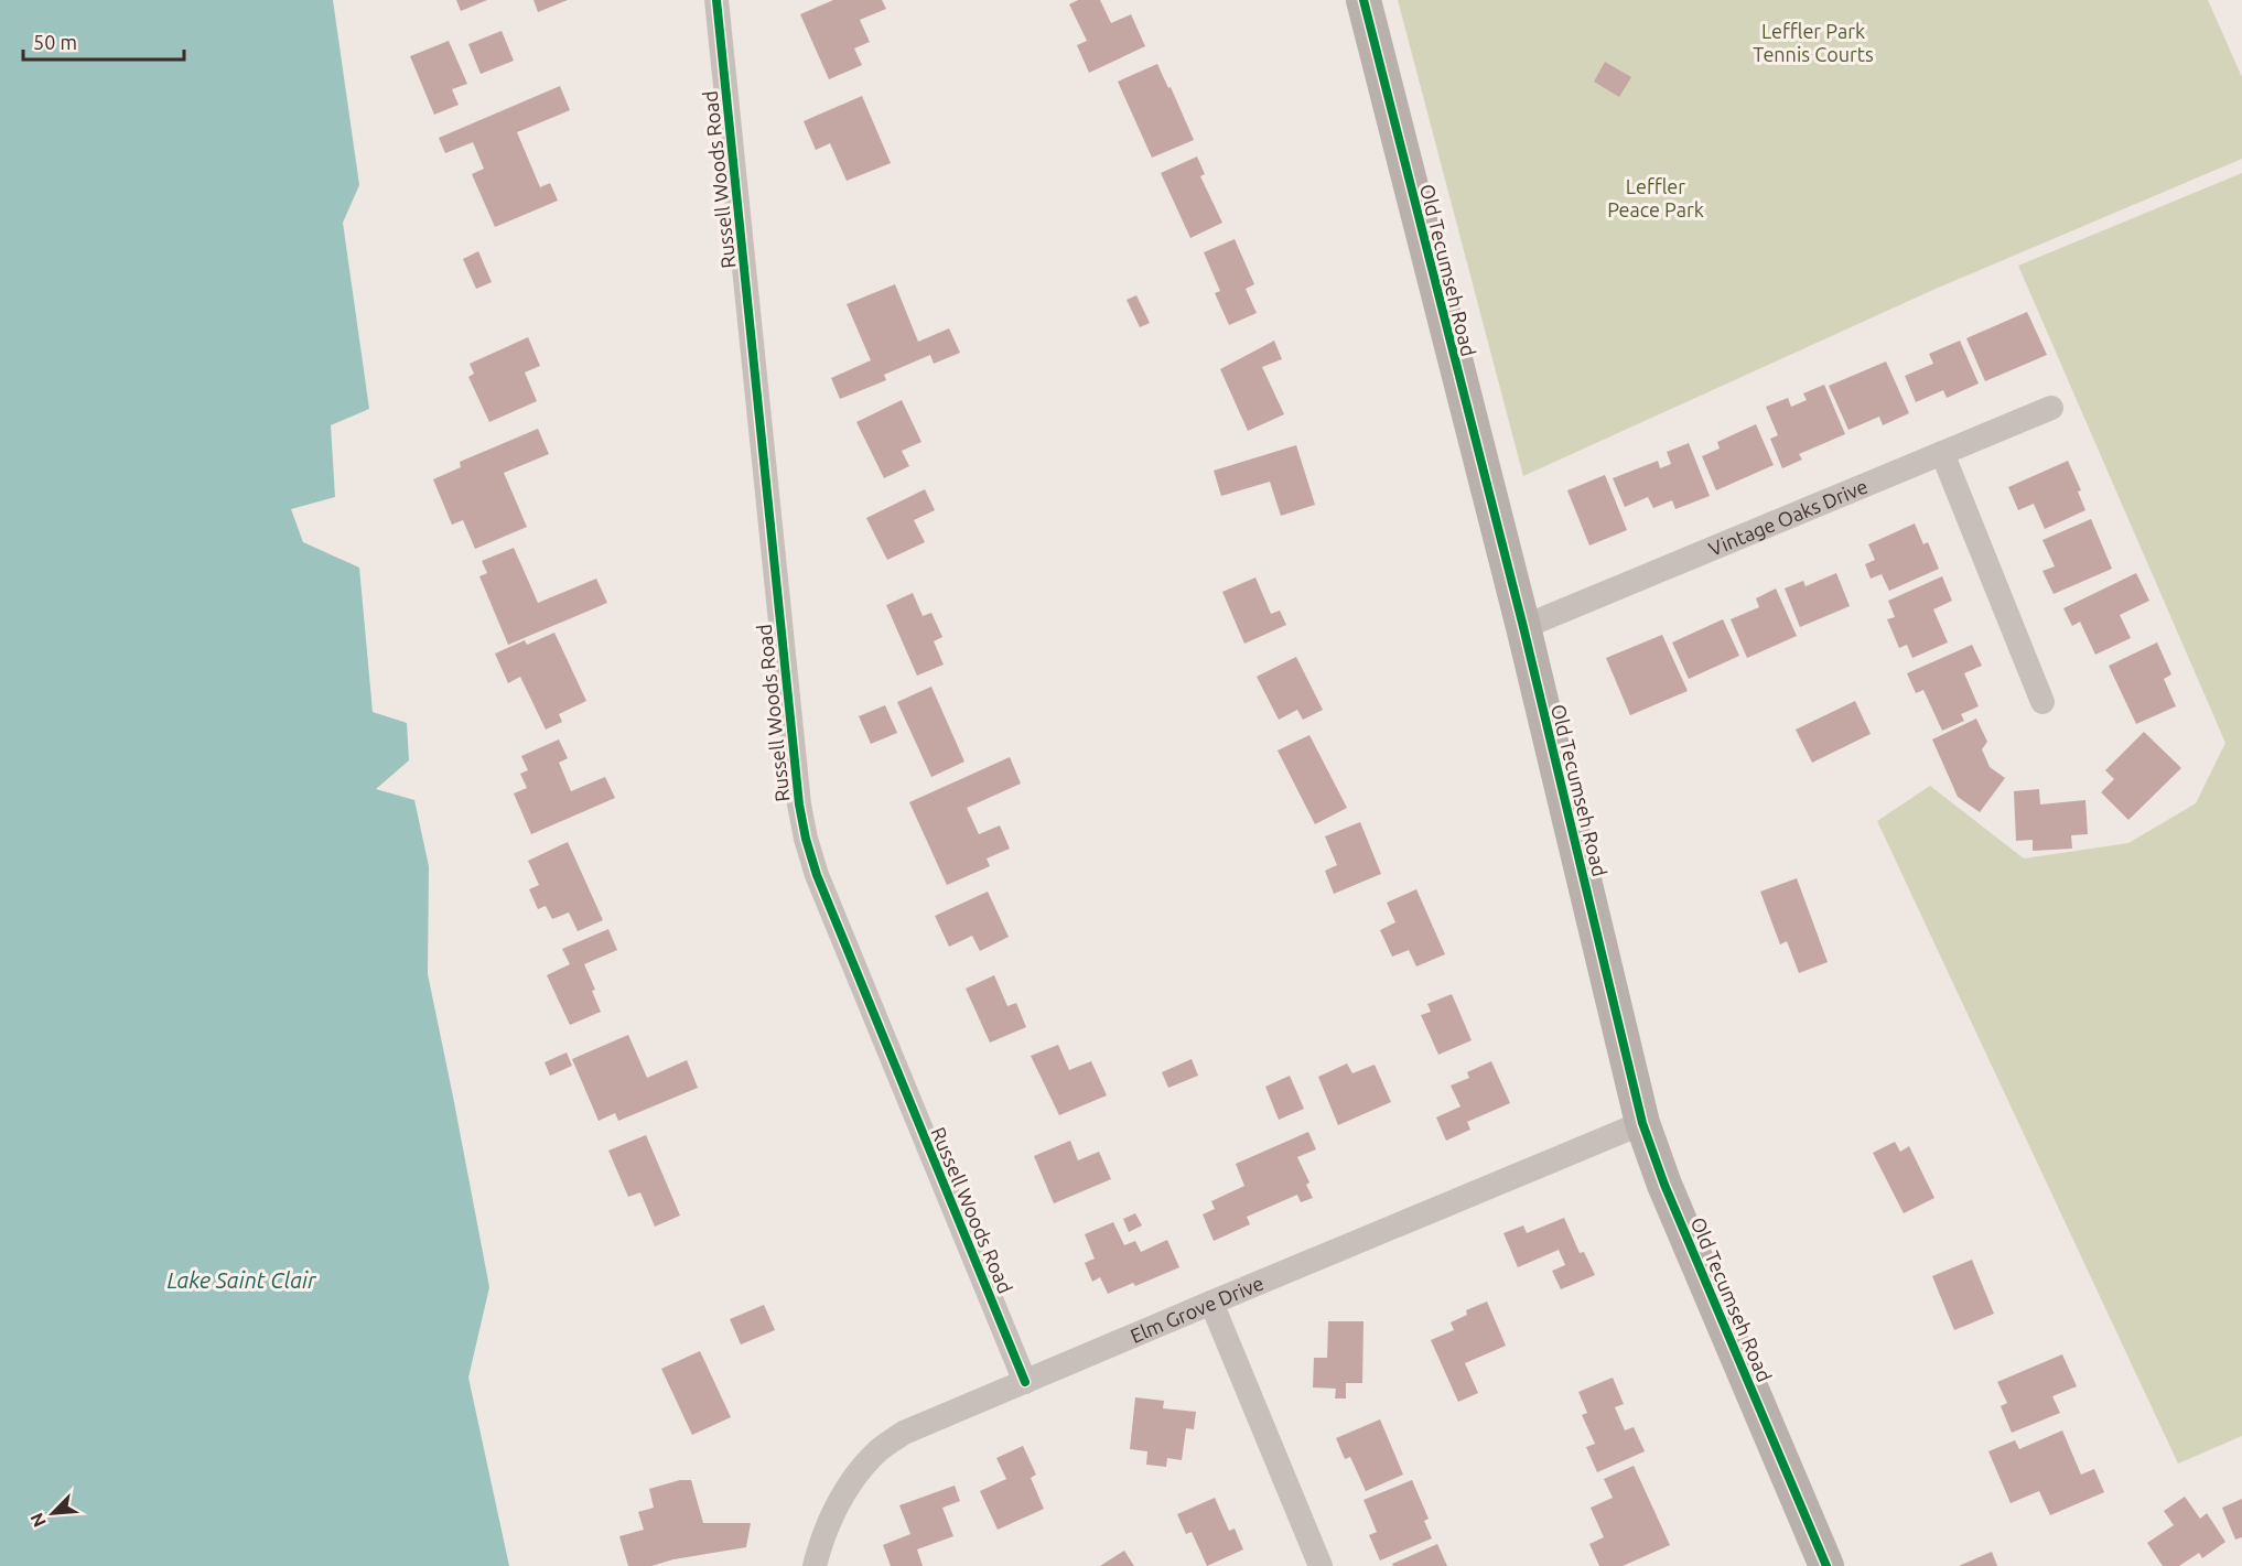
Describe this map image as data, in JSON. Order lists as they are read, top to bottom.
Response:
{
  "streets": {
    "main road": ["Old Tecumseh Road"],
    "street": ["Russell Woods Road", "Vintage Oaks Drive", "Elm Grove Drive"]
  },
  "crossings": [
    ["Russell Woods Road", "Elm Grove Drive"],
    ["Old Tecumseh Road", "Vintage Oaks Drive"],
    ["Old Tecumseh Road", "Elm Grove Drive"]
  ],
  "water": ["Lake Saint Clair"],
  "parks": ["Leffler Park Tennis Courts", "Leffler Peace Park"],
  "scale_bar": "50 m",
  "north": "bottom left"
}
